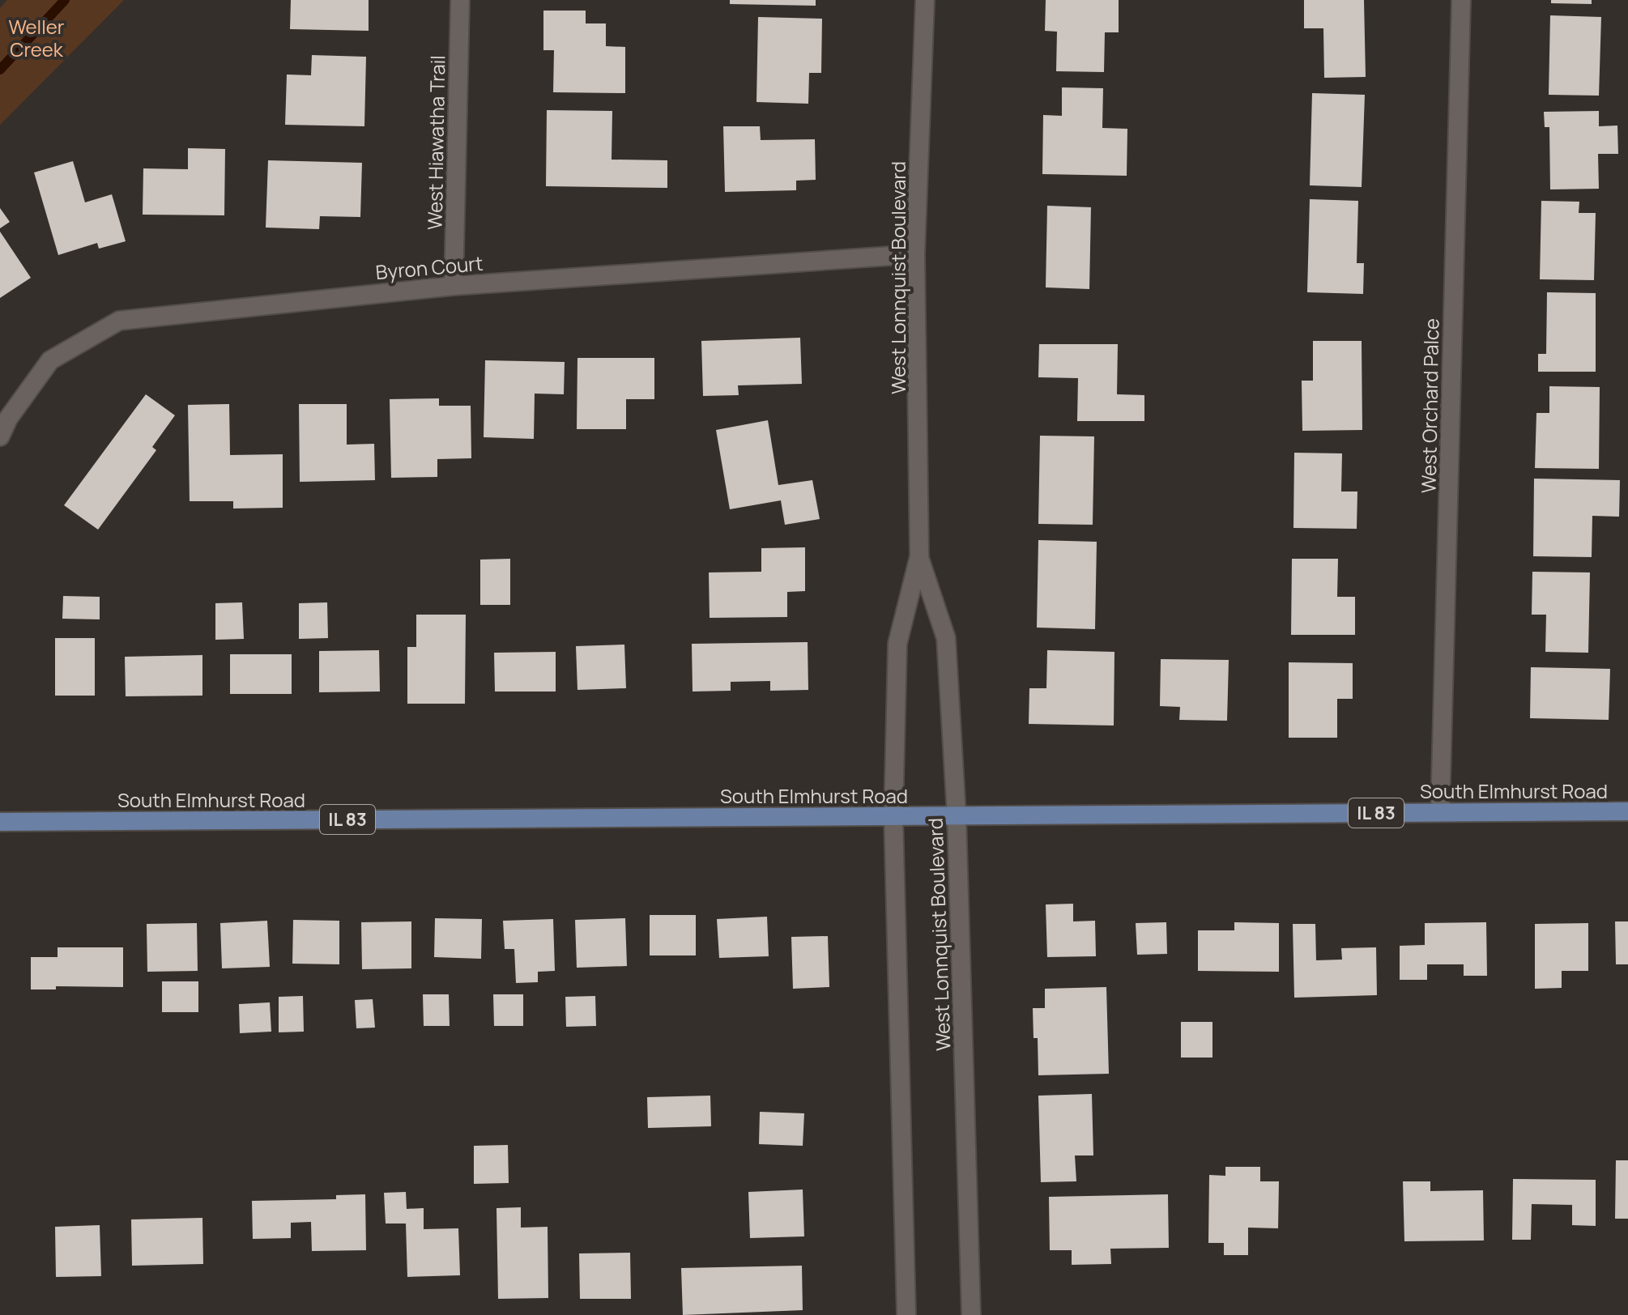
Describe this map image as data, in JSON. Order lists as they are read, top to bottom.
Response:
{
  "streets": {
    "main road": ["South Elmhurst Road", "IL 83"],
    "street": [
      "West Hiawatha Trail",
      "Byron Court",
      "West Lonnquist Boulevard",
      "West Orchard Palce"
    ]
  },
  "crossings": [
    ["West Hiawatha Trail", "Byron Court"],
    ["Byron Court", "West Lonnquist Boulevard"],
    ["West Lonnquist Boulevard", "South Elmhurst Road"],
    ["West Orchard Palce", "South Elmhurst Road"]
  ],
  "parks": ["Weller Creek"]
}
